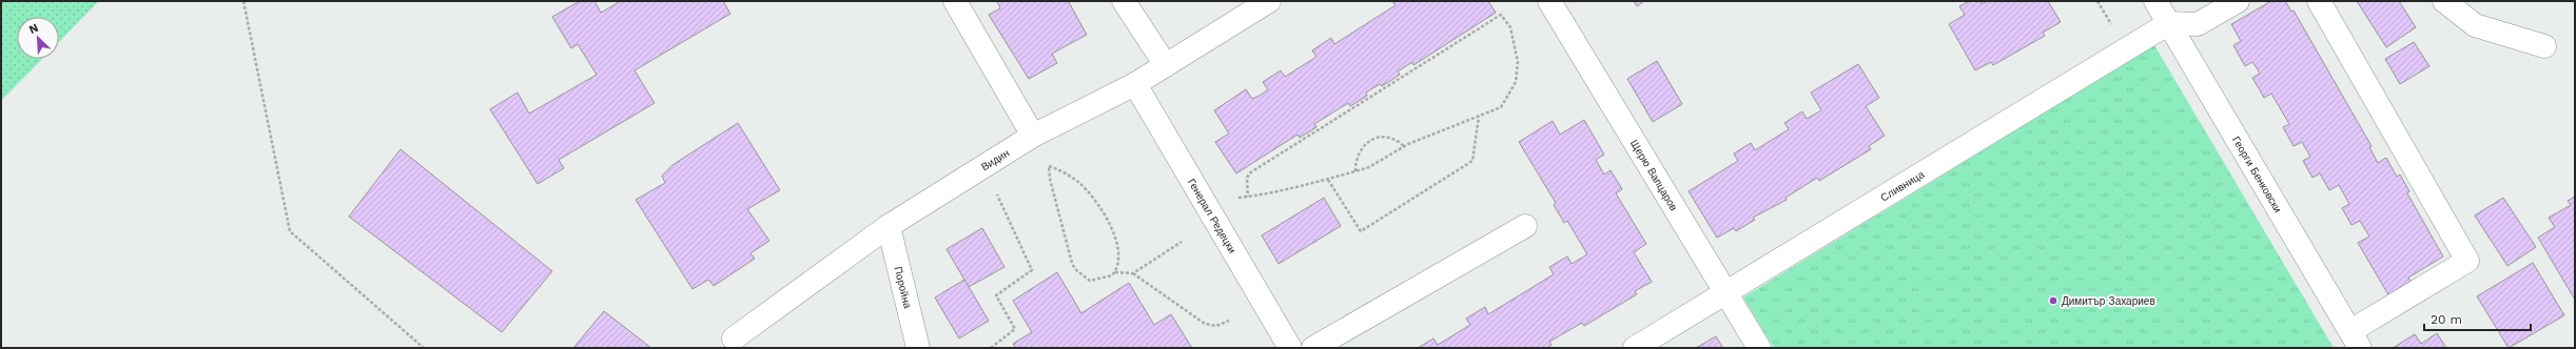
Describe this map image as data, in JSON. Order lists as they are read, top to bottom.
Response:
{
  "streets": {
    "street": [
      "Видин",
      "Щерю Вапцаров",
      "Георги Бенковски",
      "Сливница",
      "Генерал Редецки",
      "Поройна"
    ]
  },
  "crossings": [
    ["Видин", "Генерал Редецки"],
    ["Видин", "Поройна"],
    ["Щерю Вапцаров", "Сливница"],
    ["Георги Бенковски", "Сливница"]
  ],
  "places": ["Димитър Захариев"],
  "scale_bar": "20 m",
  "north": "top left"
}
